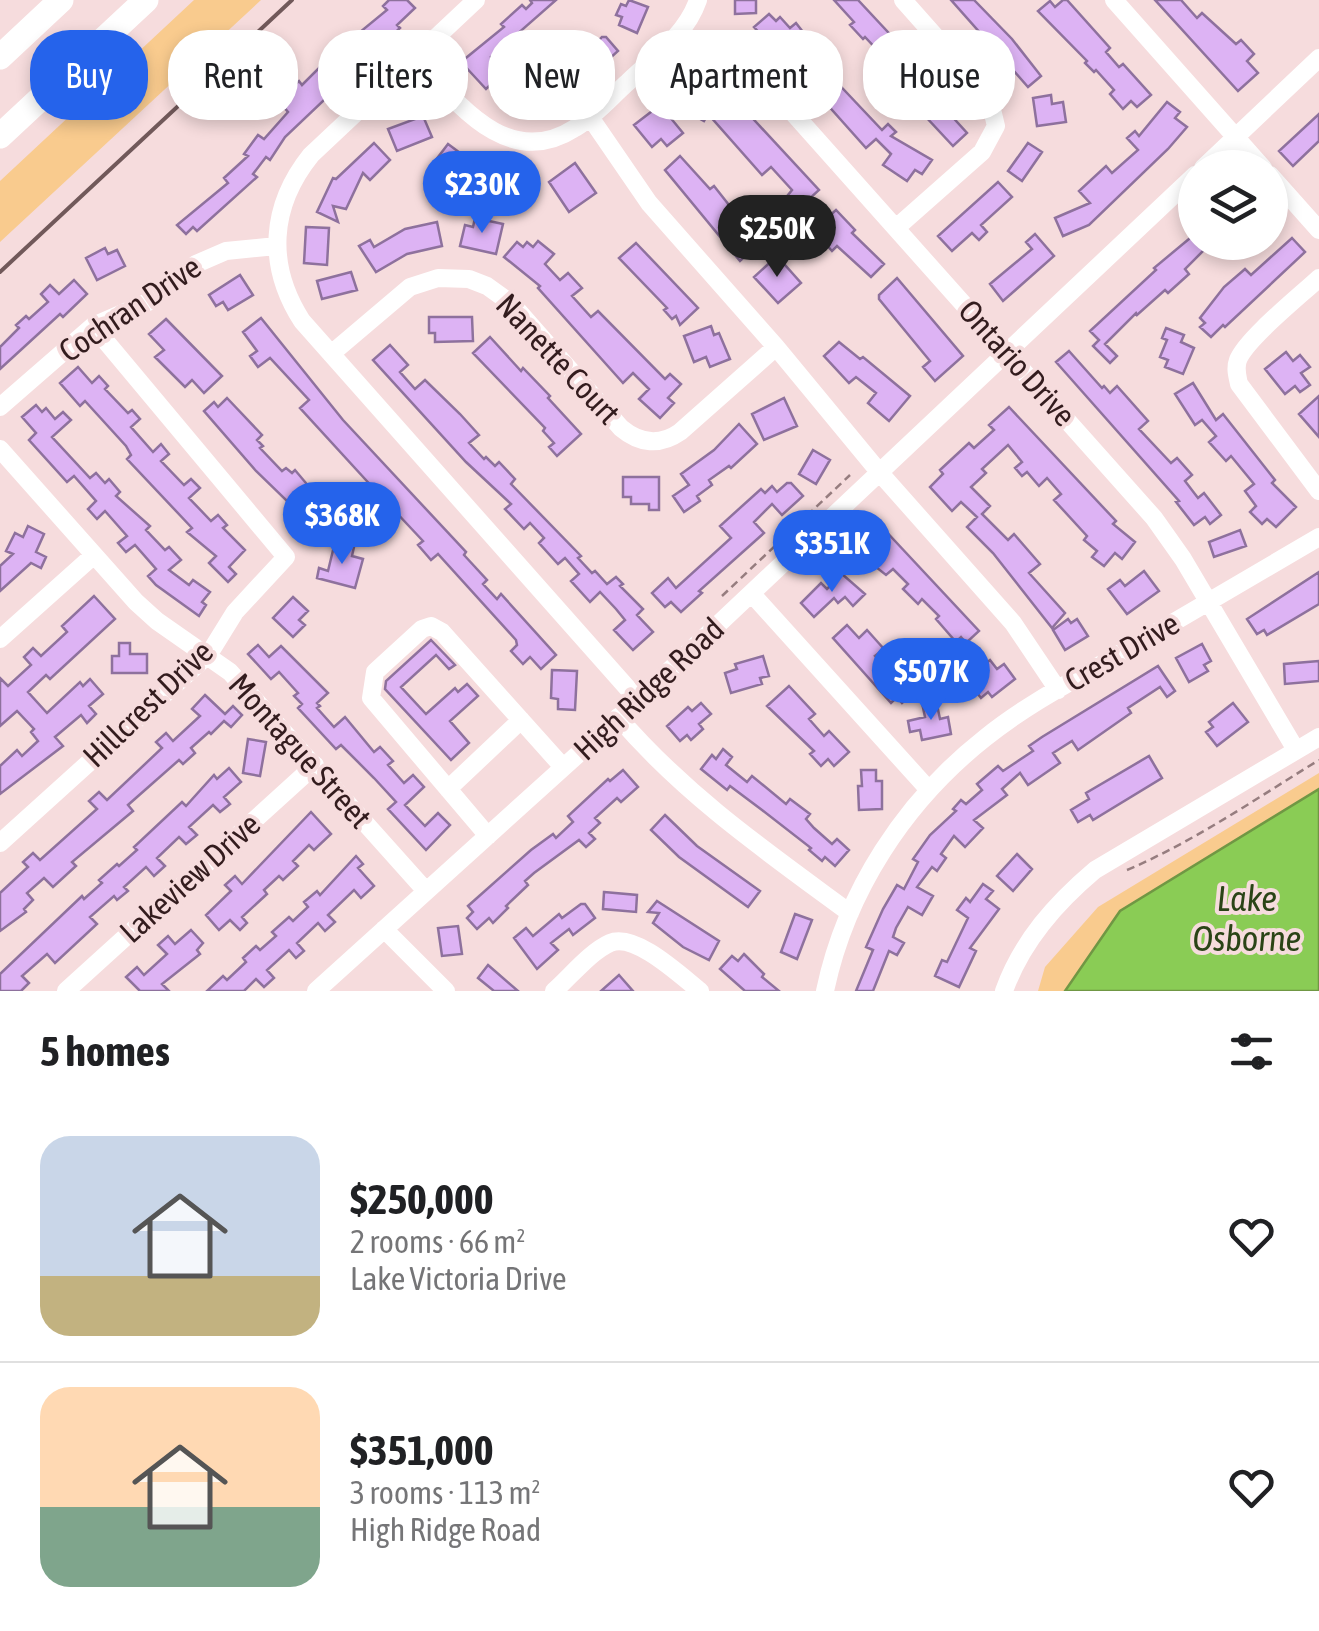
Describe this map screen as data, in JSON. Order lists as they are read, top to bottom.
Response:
{
  "streets": {
    "street": [
      "Cochran Drive",
      "Nanette Court",
      "Ontario Drive",
      "Crest Drive",
      "High Ridge Road",
      "Hillcrest Drive",
      "Montague Street",
      "Lakeview Drive"
    ]
  },
  "crossings": [
    ["Cochran Drive", "Hillcrest Drive"],
    ["Ontario Drive", "Crest Drive"],
    ["Ontario Drive", "High Ridge Road"],
    ["High Ridge Road", "Montague Street"],
    ["Hillcrest Drive", "Montague Street"],
    ["Montague Street", "Lakeview Drive"]
  ],
  "water": ["Lake Osborne"],
  "page": {
    "chip": [
      "Buy",
      "Rent",
      "Filters",
      "New",
      "Apartment",
      "House"
    ],
    "price": [
      "$230K",
      "$250K",
      "$368K",
      "$351K",
      "$507K"
    ],
    "heading": "5 homes",
    "list": [
      {
        "name": "$250,000",
        "note": "2 rooms · 66 m² · Lake Victoria Drive"
      },
      {
        "name": "$351,000",
        "note": "3 rooms · 113 m² · High Ridge Road"
      }
    ]
  }
}
